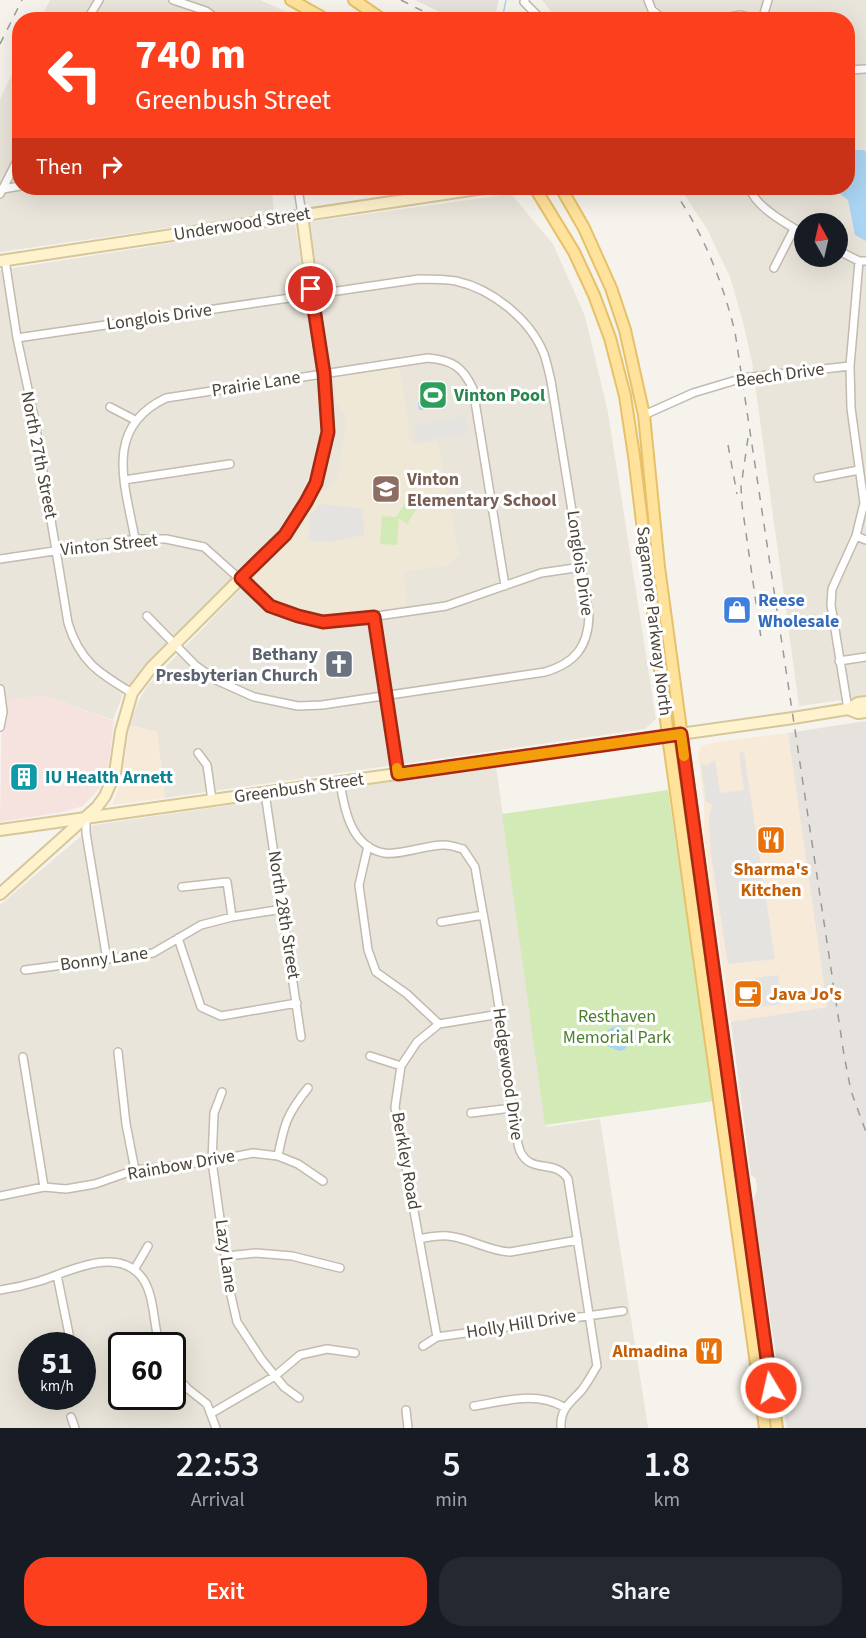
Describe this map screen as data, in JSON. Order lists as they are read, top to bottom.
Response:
{
  "streets": {
    "main road": ["Sagamore Parkway North"],
    "street": [
      "Underwood Street",
      "Longlois Drive",
      "Beech Drive",
      "Prairie Lane",
      "North 27th Street",
      "Vinton Street",
      "Greenbush Street",
      "North 28th Street",
      "Bonny Lane",
      "Hedgewood Drive",
      "Berkley Road",
      "Rainbow Drive",
      "Lazy Lane",
      "Holly Hill Drive"
    ]
  },
  "crossings": [
    ["Underwood Street", "North 27th Street"],
    ["Longlois Drive", "North 27th Street"],
    ["Longlois Drive", "Vinton Street"],
    ["Beech Drive", "Sagamore Parkway North"],
    ["Prairie Lane", "Vinton Street"],
    ["North 27th Street", "Vinton Street"],
    ["Sagamore Parkway North", "Greenbush Street"],
    ["Greenbush Street", "North 28th Street"],
    ["North 28th Street", "Bonny Lane"],
    ["Hedgewood Drive", "Holly Hill Drive"],
    ["Berkley Road", "Holly Hill Drive"],
    ["Rainbow Drive", "Lazy Lane"]
  ],
  "parks": ["Resthaven Memorial Park"],
  "places": {
    "sports": ["Vinton Pool"],
    "school or university": ["Vinton Elementary School"],
    "shop": ["Reese Wholesale"],
    "church": ["Bethany Presbyterian Church"],
    "building": ["IU Health Arnett"],
    "restaurant": ["Sharma's Kitchen", "Almadina"],
    "cafe": ["Java Jo's"]
  },
  "north": "top",
  "page": {
    "turn": ["740 m", "Greenbush Street"],
    "then": "Then",
    "speed": "51 km/h",
    "limit": "60",
    "eta": [
      "22:53",
      "Arrival",
      "5",
      "min",
      "1.8",
      "km"
    ],
    "buttons": ["Exit", "Share"]
  }
}
